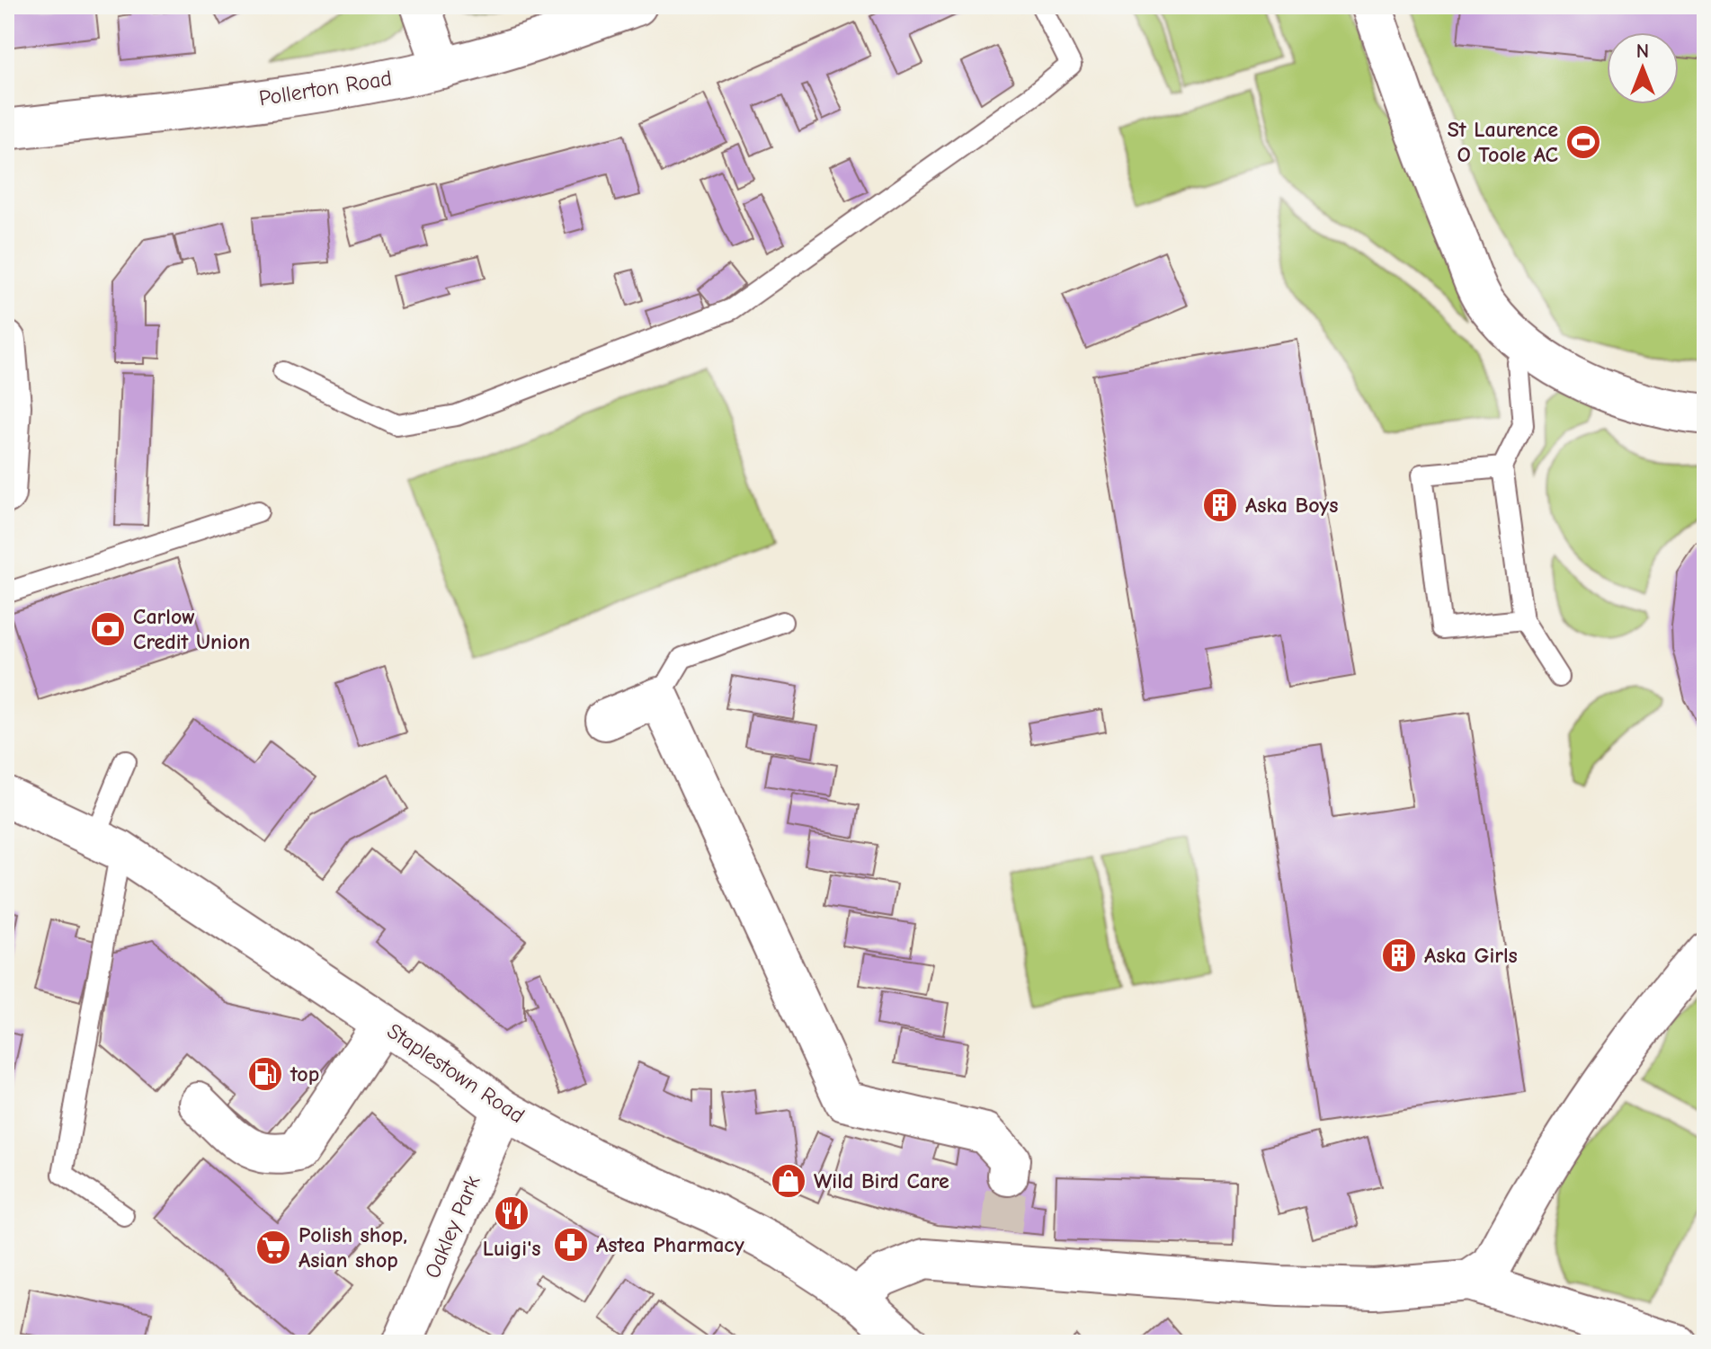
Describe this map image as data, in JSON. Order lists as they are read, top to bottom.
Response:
{
  "streets": {
    "street": ["Pollerton Road", "Staplestown Road", "Oakley Park"]
  },
  "crossings": [
    ["Staplestown Road", "Oakley Park"]
  ],
  "places": {
    "sports": ["St Laurence O Toole AC"],
    "building": ["Aska Boys", "Aska Girls"],
    "bank": ["Carlow Credit Union"],
    "fuel station": ["top"],
    "shop": ["Wild Bird Care"],
    "restaurant": ["Luigi's"],
    "pharmacy": ["Astea Pharmacy"],
    "supermarket": ["Polish shop, Asian shop"]
  },
  "north": "top"
}
